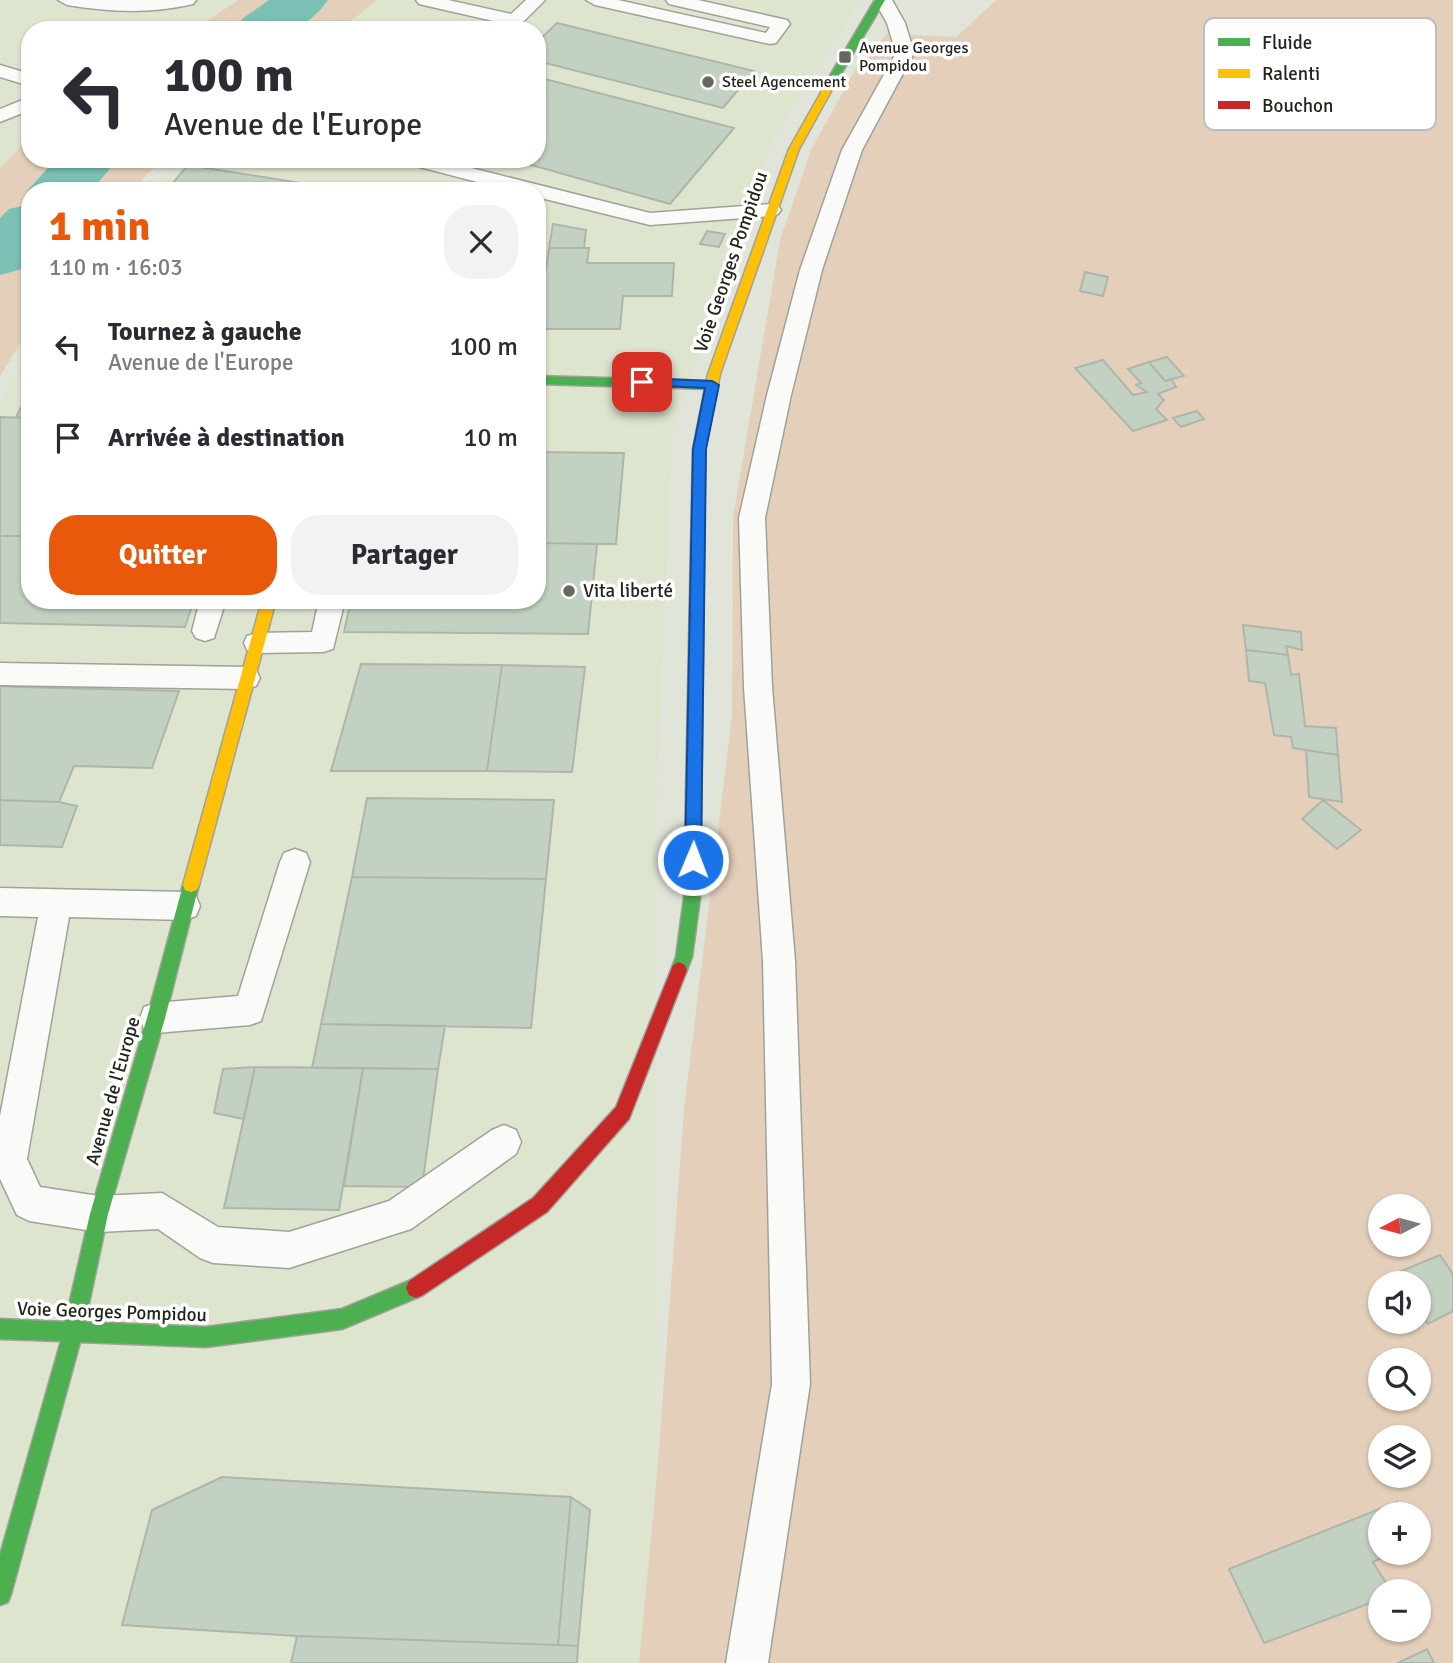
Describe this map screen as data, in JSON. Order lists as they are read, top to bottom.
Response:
{
  "streets": {
    "street": ["Voie Georges Pompidou", "Avenue de l'Europe"]
  },
  "crossings": [
    ["Voie Georges Pompidou", "Avenue de l'Europe"]
  ],
  "places": {
    "transit": ["Avenue Georges Pompidou"],
    "other": ["Steel Agencement", "Vita liberté"]
  },
  "legend": ["Fluide", "Ralenti", "Bouchon"],
  "north": "left",
  "page": {
    "turn": ["100 m", "Avenue de l'Europe"],
    "heading": ["1 min", "110 m · 16:03"],
    "list": [
      {
        "name": "Tournez à gauche",
        "note": "Avenue de l'Europe",
        "value": "100 m"
      },
      {
        "name": "Arrivée à destination",
        "value": "10 m"
      }
    ],
    "buttons": ["Quitter", "Partager"],
    "map_buttons": ["+", "−"]
  }
}
